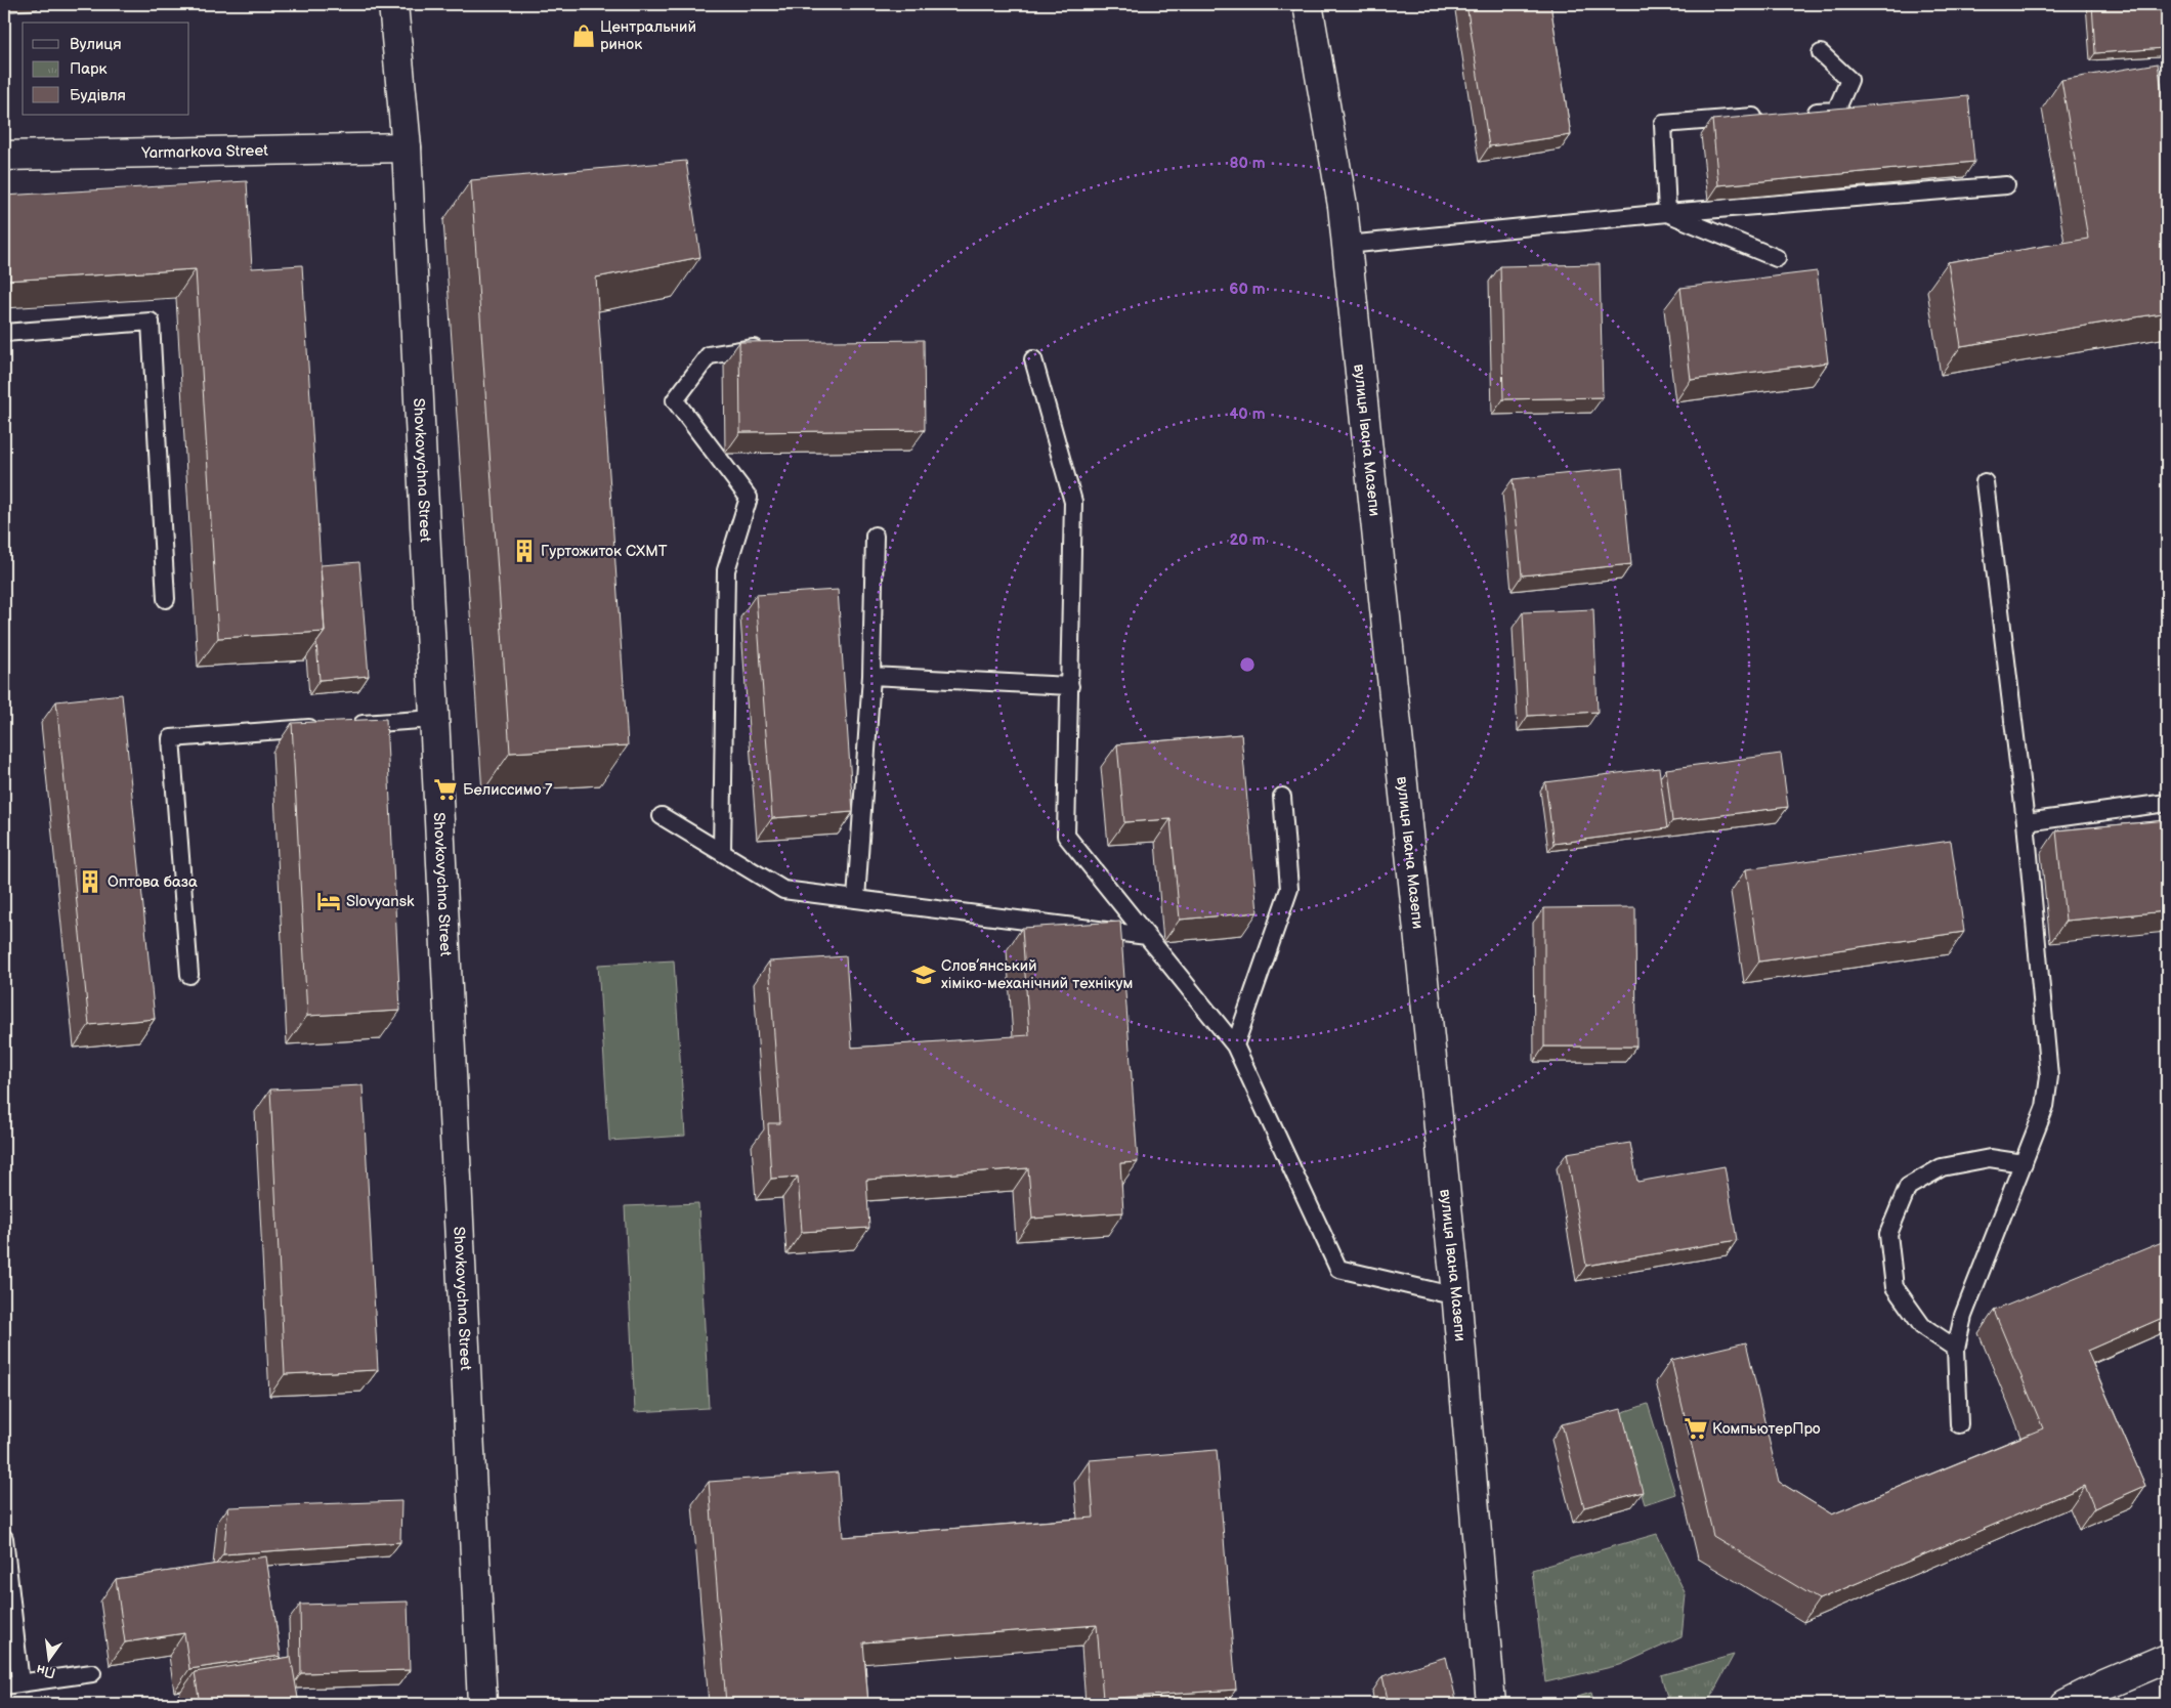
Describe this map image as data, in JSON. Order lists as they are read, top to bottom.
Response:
{
  "streets": {
    "street": ["Yarmarkova Street", "вулиця Івана Мазепи", "Shovkovychna Street"]
  },
  "crossings": [
    ["Yarmarkova Street", "Shovkovychna Street"]
  ],
  "places": {
    "shop": ["Центральний ринок"],
    "building": ["Гуртожиток СХМТ", "Оптова база"],
    "supermarket": ["Белиссимо 7", "КомпьютерПро"],
    "hotel": ["Slovyansk"],
    "school or university": ["Слов’янський хіміко-механічний технікум"]
  },
  "legend": ["Вулиця", "Парк", "Будівля"],
  "north": "bottom",
  "rings": [
    "80 m",
    "60 m",
    "40 m",
    "20 m"
  ]
}
